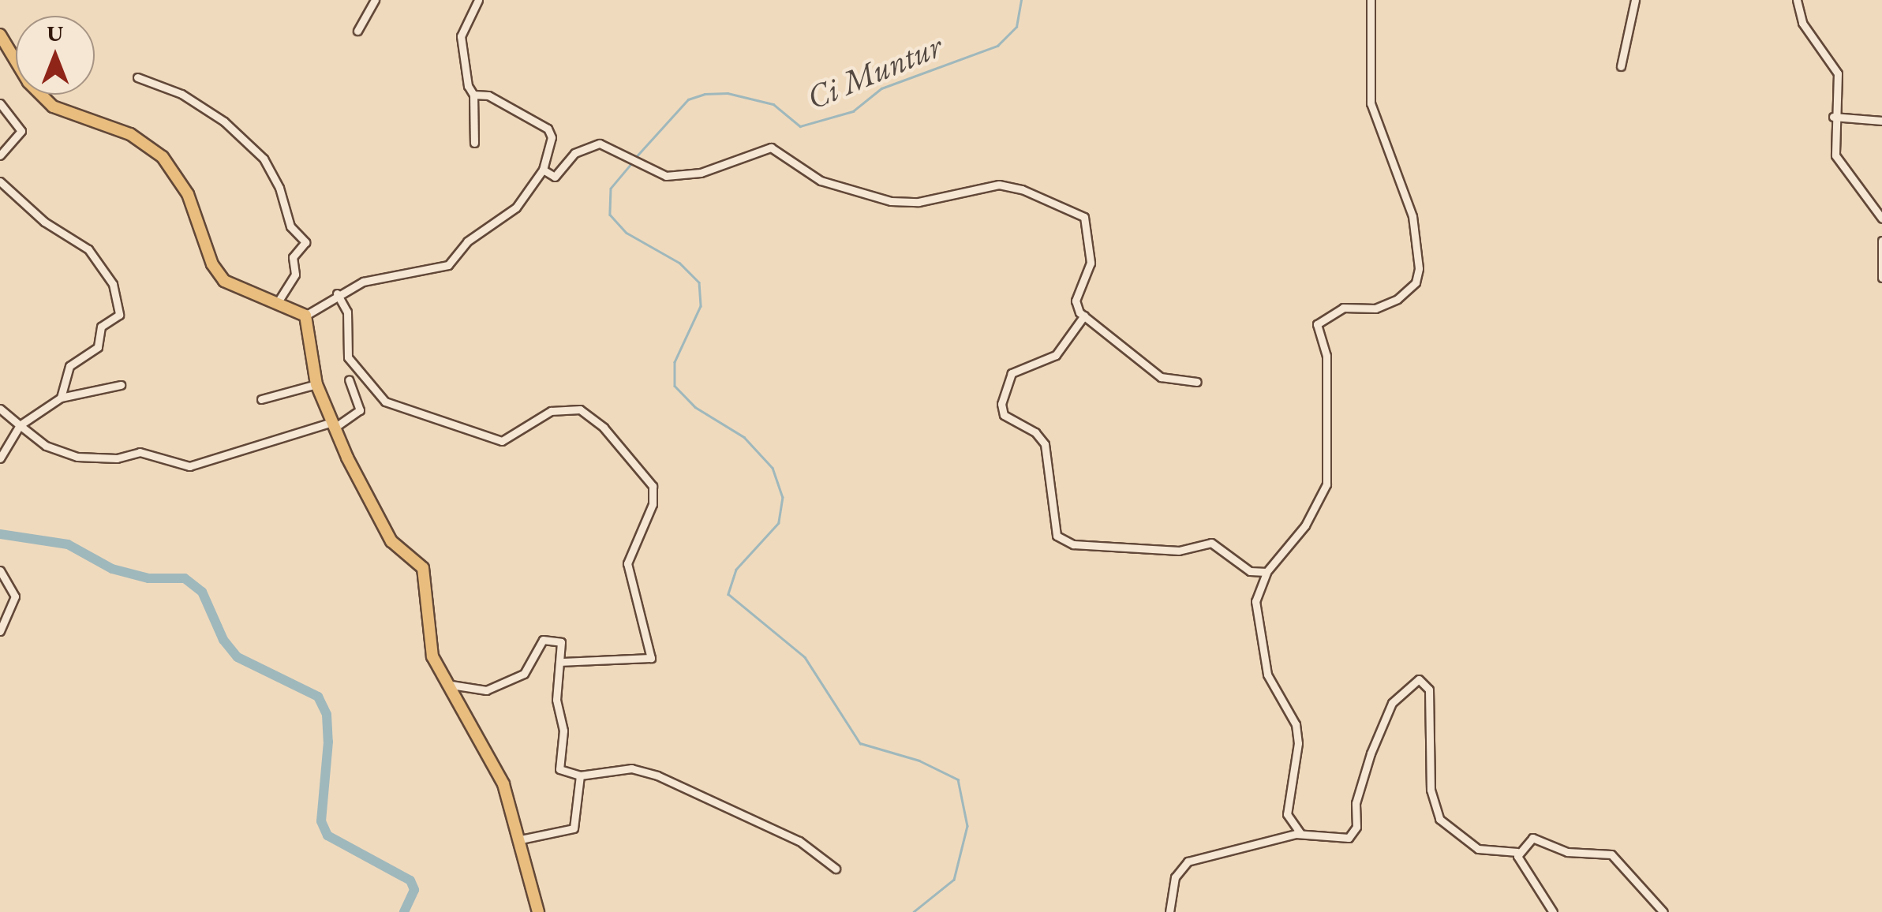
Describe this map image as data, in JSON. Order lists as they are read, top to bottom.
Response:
{
  "water": ["Ci Muntur"],
  "north": "top"
}
